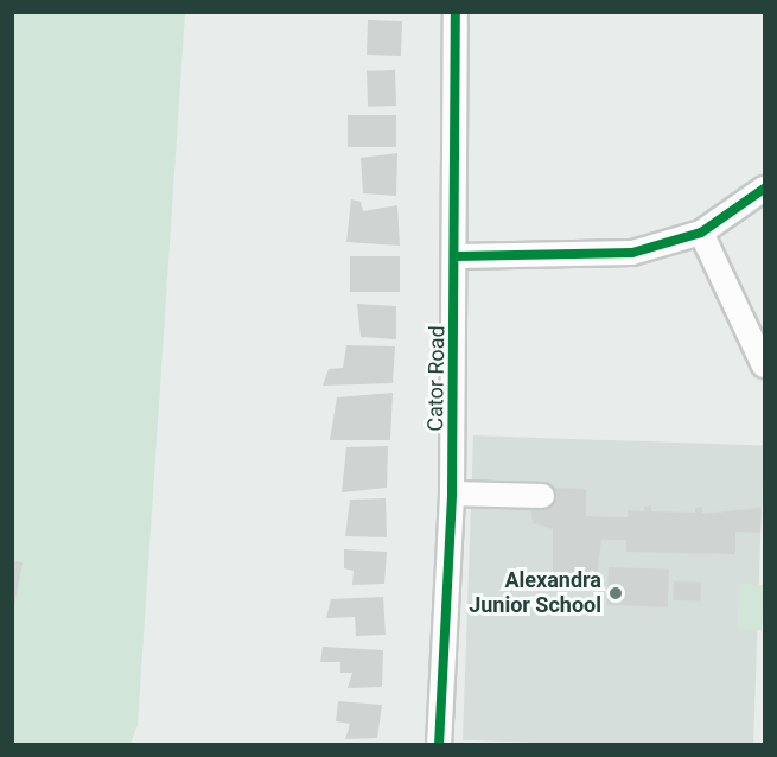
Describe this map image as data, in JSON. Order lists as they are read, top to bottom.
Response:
{
  "streets": {
    "street": ["Cator Road"]
  },
  "places": ["Alexandra Junior School"]
}
